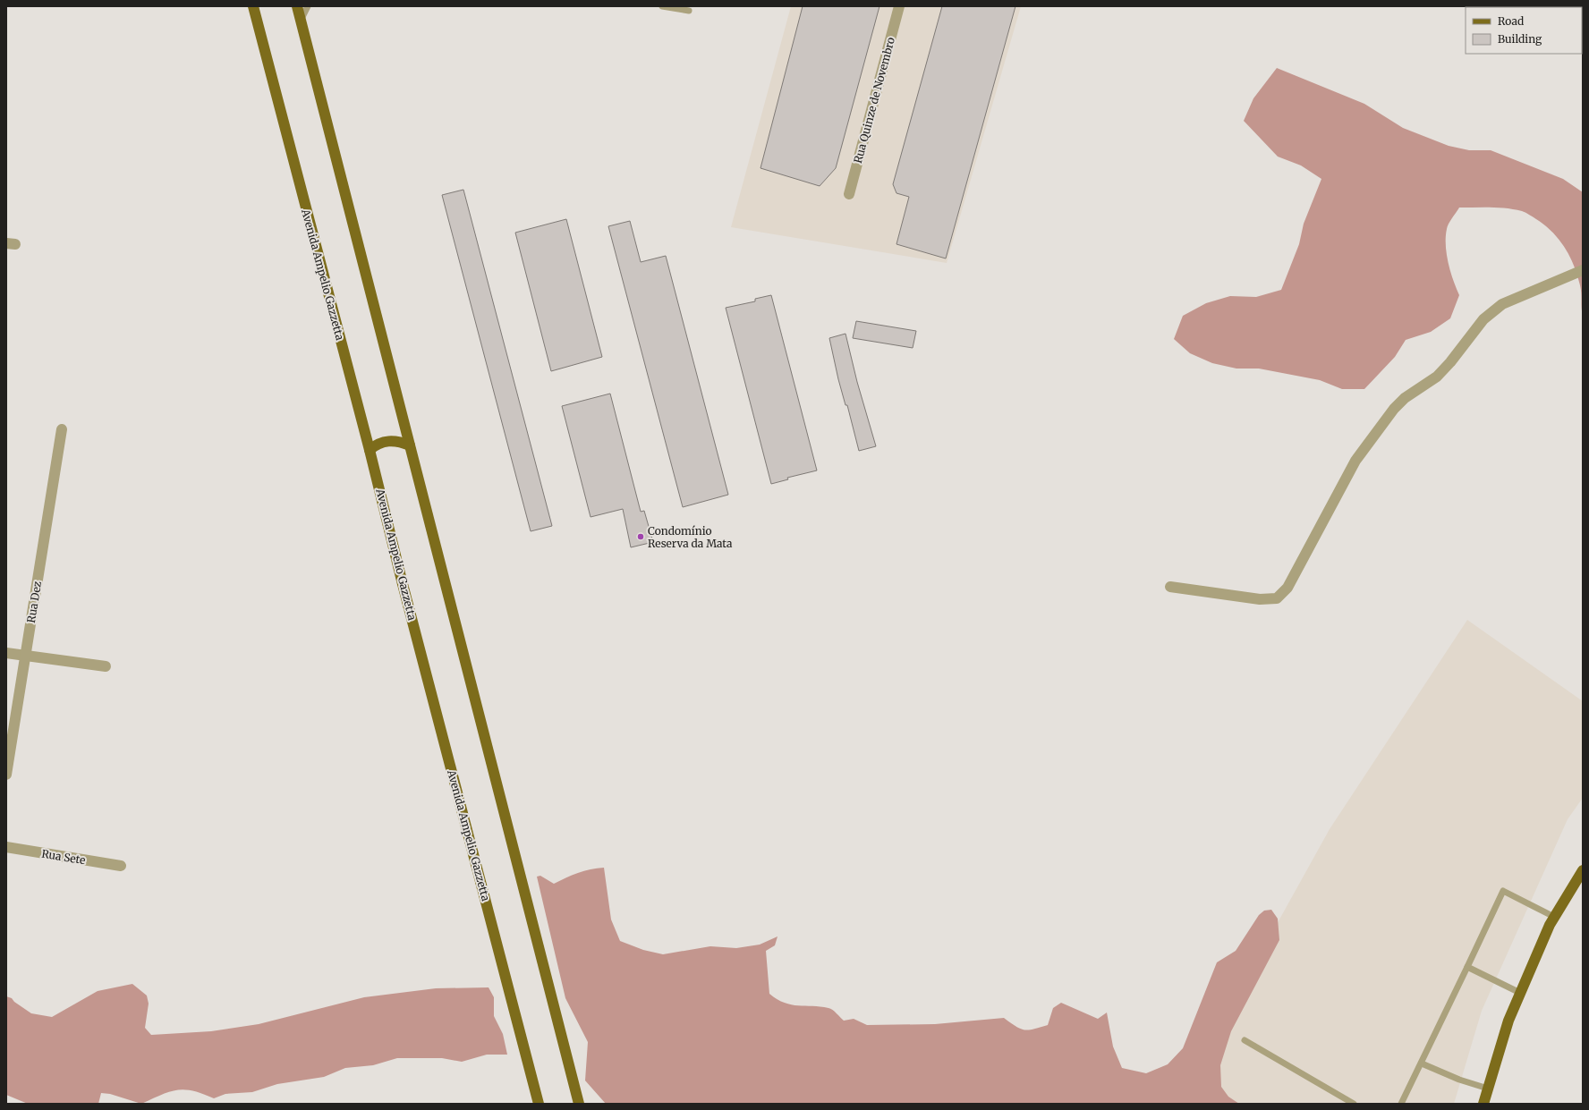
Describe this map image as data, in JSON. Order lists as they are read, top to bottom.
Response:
{
  "streets": {
    "main road": ["Avenida Ampelio Gazzetta"],
    "street": ["Rua Quinze de Novembro", "Rua Dez", "Rua Sete"]
  },
  "places": ["Condomínio Reserva da Mata"],
  "legend": ["Road", "Building"]
}
